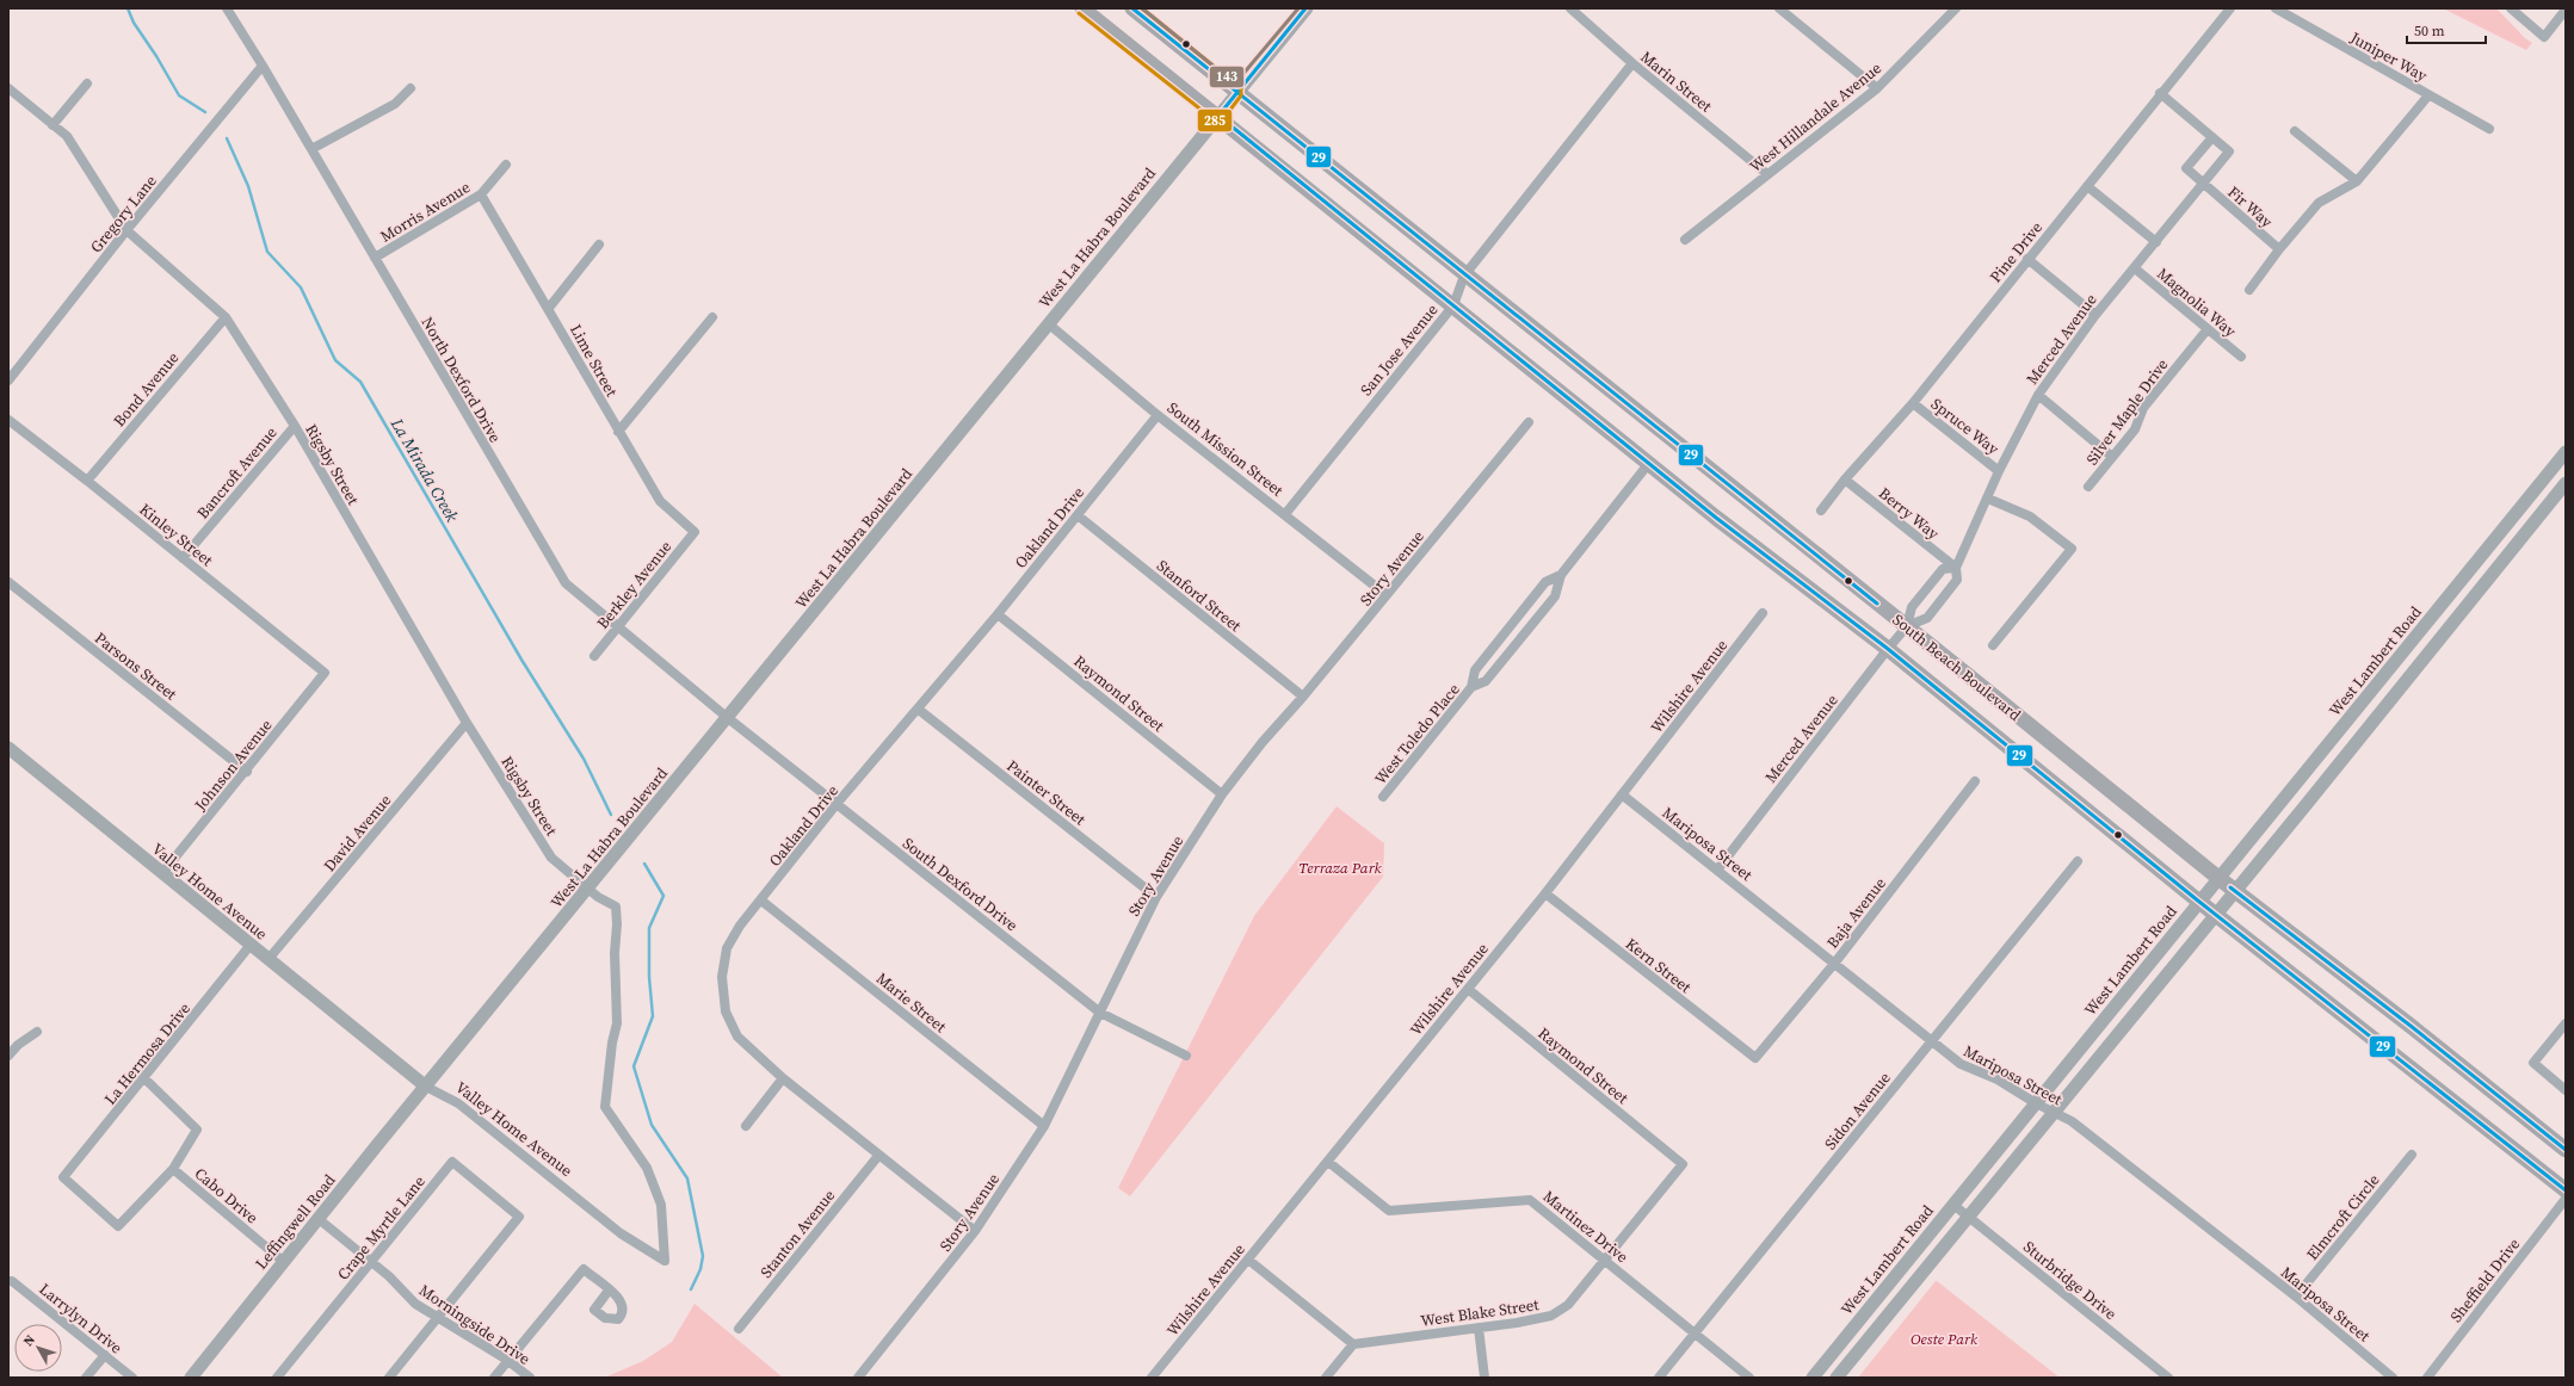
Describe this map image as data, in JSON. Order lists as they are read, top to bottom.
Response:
{
  "streets": {
    "main road": [
      "West La Habra Boulevard",
      "West Lambert Road",
      "South Beach Boulevard",
      "Valley Home Avenue",
      "Leffingwell Road"
    ],
    "street": [
      "Juniper Way",
      "Marin Street",
      "West Hillandale Avenue",
      "Fir Way",
      "Morris Avenue",
      "Gregory Lane",
      "Pine Drive",
      "Magnolia Way",
      "Merced Avenue",
      "San Jose Avenue",
      "Lime Street",
      "North Dexford Drive",
      "Bond Avenue",
      "Silver Maple Drive",
      "Spruce Way",
      "South Mission Street",
      "Rigsby Street",
      "Bancroft Avenue",
      "Berry Way",
      "Oakland Drive",
      "Kinley Street",
      "Story Avenue",
      "Berkley Avenue",
      "Stanford Street",
      "Parsons Street",
      "Wilshire Avenue",
      "Raymond Street",
      "West Toledo Place",
      "Johnson Avenue",
      "Painter Street",
      "David Avenue",
      "Mariposa Street",
      "South Dexford Drive",
      "Baja Avenue",
      "Kern Street",
      "Marie Street",
      "La Hermosa Drive",
      "Sidon Avenue",
      "Cabo Drive",
      "Elmcroft Circle",
      "Martinez Drive",
      "Crape Myrtle Lane",
      "Stanton Avenue",
      "Sturbridge Drive",
      "Sheffield Drive",
      "West Blake Street",
      "Larrylyn Drive",
      "Morningside Drive"
    ]
  },
  "crossings": [
    ["Marin Street", "West Hillandale Avenue"],
    ["Marin Street", "San Jose Avenue"],
    ["Fir Way", "Merced Avenue"],
    ["Morris Avenue", "Lime Street"],
    ["Morris Avenue", "North Dexford Drive"],
    ["Gregory Lane", "North Dexford Drive"],
    ["Gregory Lane", "Rigsby Street"],
    ["West La Habra Boulevard", "North Dexford Drive"],
    ["West La Habra Boulevard", "South Mission Street"],
    ["West La Habra Boulevard", "Rigsby Street"],
    ["West La Habra Boulevard", "South Beach Boulevard"],
    ["West La Habra Boulevard", "South Dexford Drive"],
    ["West La Habra Boulevard", "Valley Home Avenue"],
    ["West La Habra Boulevard", "Leffingwell Road"],
    ["Pine Drive", "Spruce Way"],
    ["Pine Drive", "Berry Way"],
    ["Magnolia Way", "Merced Avenue"],
    ["Magnolia Way", "Silver Maple Drive"],
    ["Merced Avenue", "Spruce Way"],
    ["Merced Avenue", "Berry Way"],
    ["Merced Avenue", "South Beach Boulevard"],
    ["Merced Avenue", "Mariposa Street"],
    ["San Jose Avenue", "South Mission Street"],
    ["San Jose Avenue", "South Beach Boulevard"],
    ["Lime Street", "Berkley Avenue"],
    ["North Dexford Drive", "Berkley Avenue"],
    ["North Dexford Drive", "South Dexford Drive"],
    ["Bond Avenue", "Rigsby Street"],
    ["Bond Avenue", "Kinley Street"],
    ["South Mission Street", "Oakland Drive"],
    ["South Mission Street", "Story Avenue"],
    ["Rigsby Street", "Bancroft Avenue"],
    ["Rigsby Street", "David Avenue"],
    ["Rigsby Street", "Valley Home Avenue"],
    ["Bancroft Avenue", "Kinley Street"],
    ["Oakland Drive", "Story Avenue"],
    ["Oakland Drive", "Stanford Street"],
    ["Oakland Drive", "Raymond Street"],
    ["Oakland Drive", "Painter Street"],
    ["Oakland Drive", "South Dexford Drive"],
    ["Oakland Drive", "Marie Street"],
    ["Oakland Drive", "Stanton Avenue"],
    ["Kinley Street", "Johnson Avenue"],
    ["Story Avenue", "Stanford Street"],
    ["Story Avenue", "Raymond Street"],
    ["Story Avenue", "Painter Street"],
    ["Story Avenue", "South Dexford Drive"],
    ["Story Avenue", "Marie Street"],
    ["West Lambert Road", "South Beach Boulevard"],
    ["West Lambert Road", "Mariposa Street"],
    ["West Lambert Road", "Sturbridge Drive"],
    ["Parsons Street", "Johnson Avenue"],
    ["South Beach Boulevard", "West Toledo Place"],
    ["Wilshire Avenue", "Raymond Street"],
    ["Wilshire Avenue", "Mariposa Street"],
    ["Wilshire Avenue", "Kern Street"],
    ["Wilshire Avenue", "Martinez Drive"],
    ["Raymond Street", "West Blake Street"],
    ["Johnson Avenue", "Valley Home Avenue"],
    ["David Avenue", "Valley Home Avenue"],
    ["Mariposa Street", "Baja Avenue"],
    ["Mariposa Street", "Sidon Avenue"],
    ["Mariposa Street", "Elmcroft Circle"],
    ["Valley Home Avenue", "La Hermosa Drive"],
    ["Valley Home Avenue", "Leffingwell Road"],
    ["Baja Avenue", "Kern Street"],
    ["La Hermosa Drive", "Cabo Drive"],
    ["Sidon Avenue", "Martinez Drive"],
    ["Cabo Drive", "Leffingwell Road"],
    ["Leffingwell Road", "Morningside Drive"],
    ["Martinez Drive", "West Blake Street"],
    ["Crape Myrtle Lane", "Morningside Drive"]
  ],
  "water": ["La Mirada Creek"],
  "parks": ["Terraza Park", "Oeste Park"],
  "lines": ["transit line 29", "transit line 285", "transit line 143"],
  "scale_bar": "50 m",
  "north": "top left"
}
